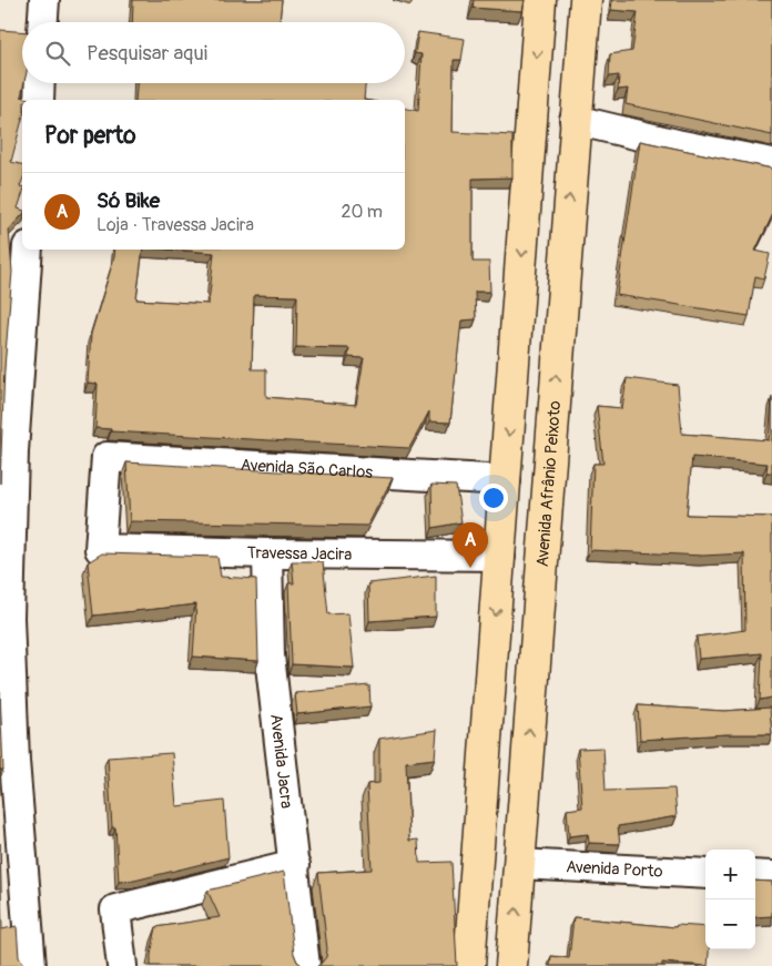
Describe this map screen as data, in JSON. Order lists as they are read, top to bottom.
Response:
{
  "streets": {
    "main road": ["Avenida Afrânio Peixoto"],
    "street": [
      "Avenida São Carlos",
      "Travessa Jacira",
      "Avenida Jacra",
      "Avenida Porto"
    ]
  },
  "crossings": [
    ["Avenida São Carlos", "Travessa Jacira"],
    ["Avenida Afrânio Peixoto", "Avenida Porto"],
    ["Travessa Jacira", "Avenida Jacra"]
  ],
  "page": {
    "search": "Pesquisar aqui",
    "heading": "Por perto",
    "list": [
      {
        "mark": "A",
        "name": "Só Bike",
        "note": "Loja · Travessa Jacira",
        "value": "20 m"
      }
    ],
    "pins": "A",
    "map_buttons": ["+", "−"]
  }
}
